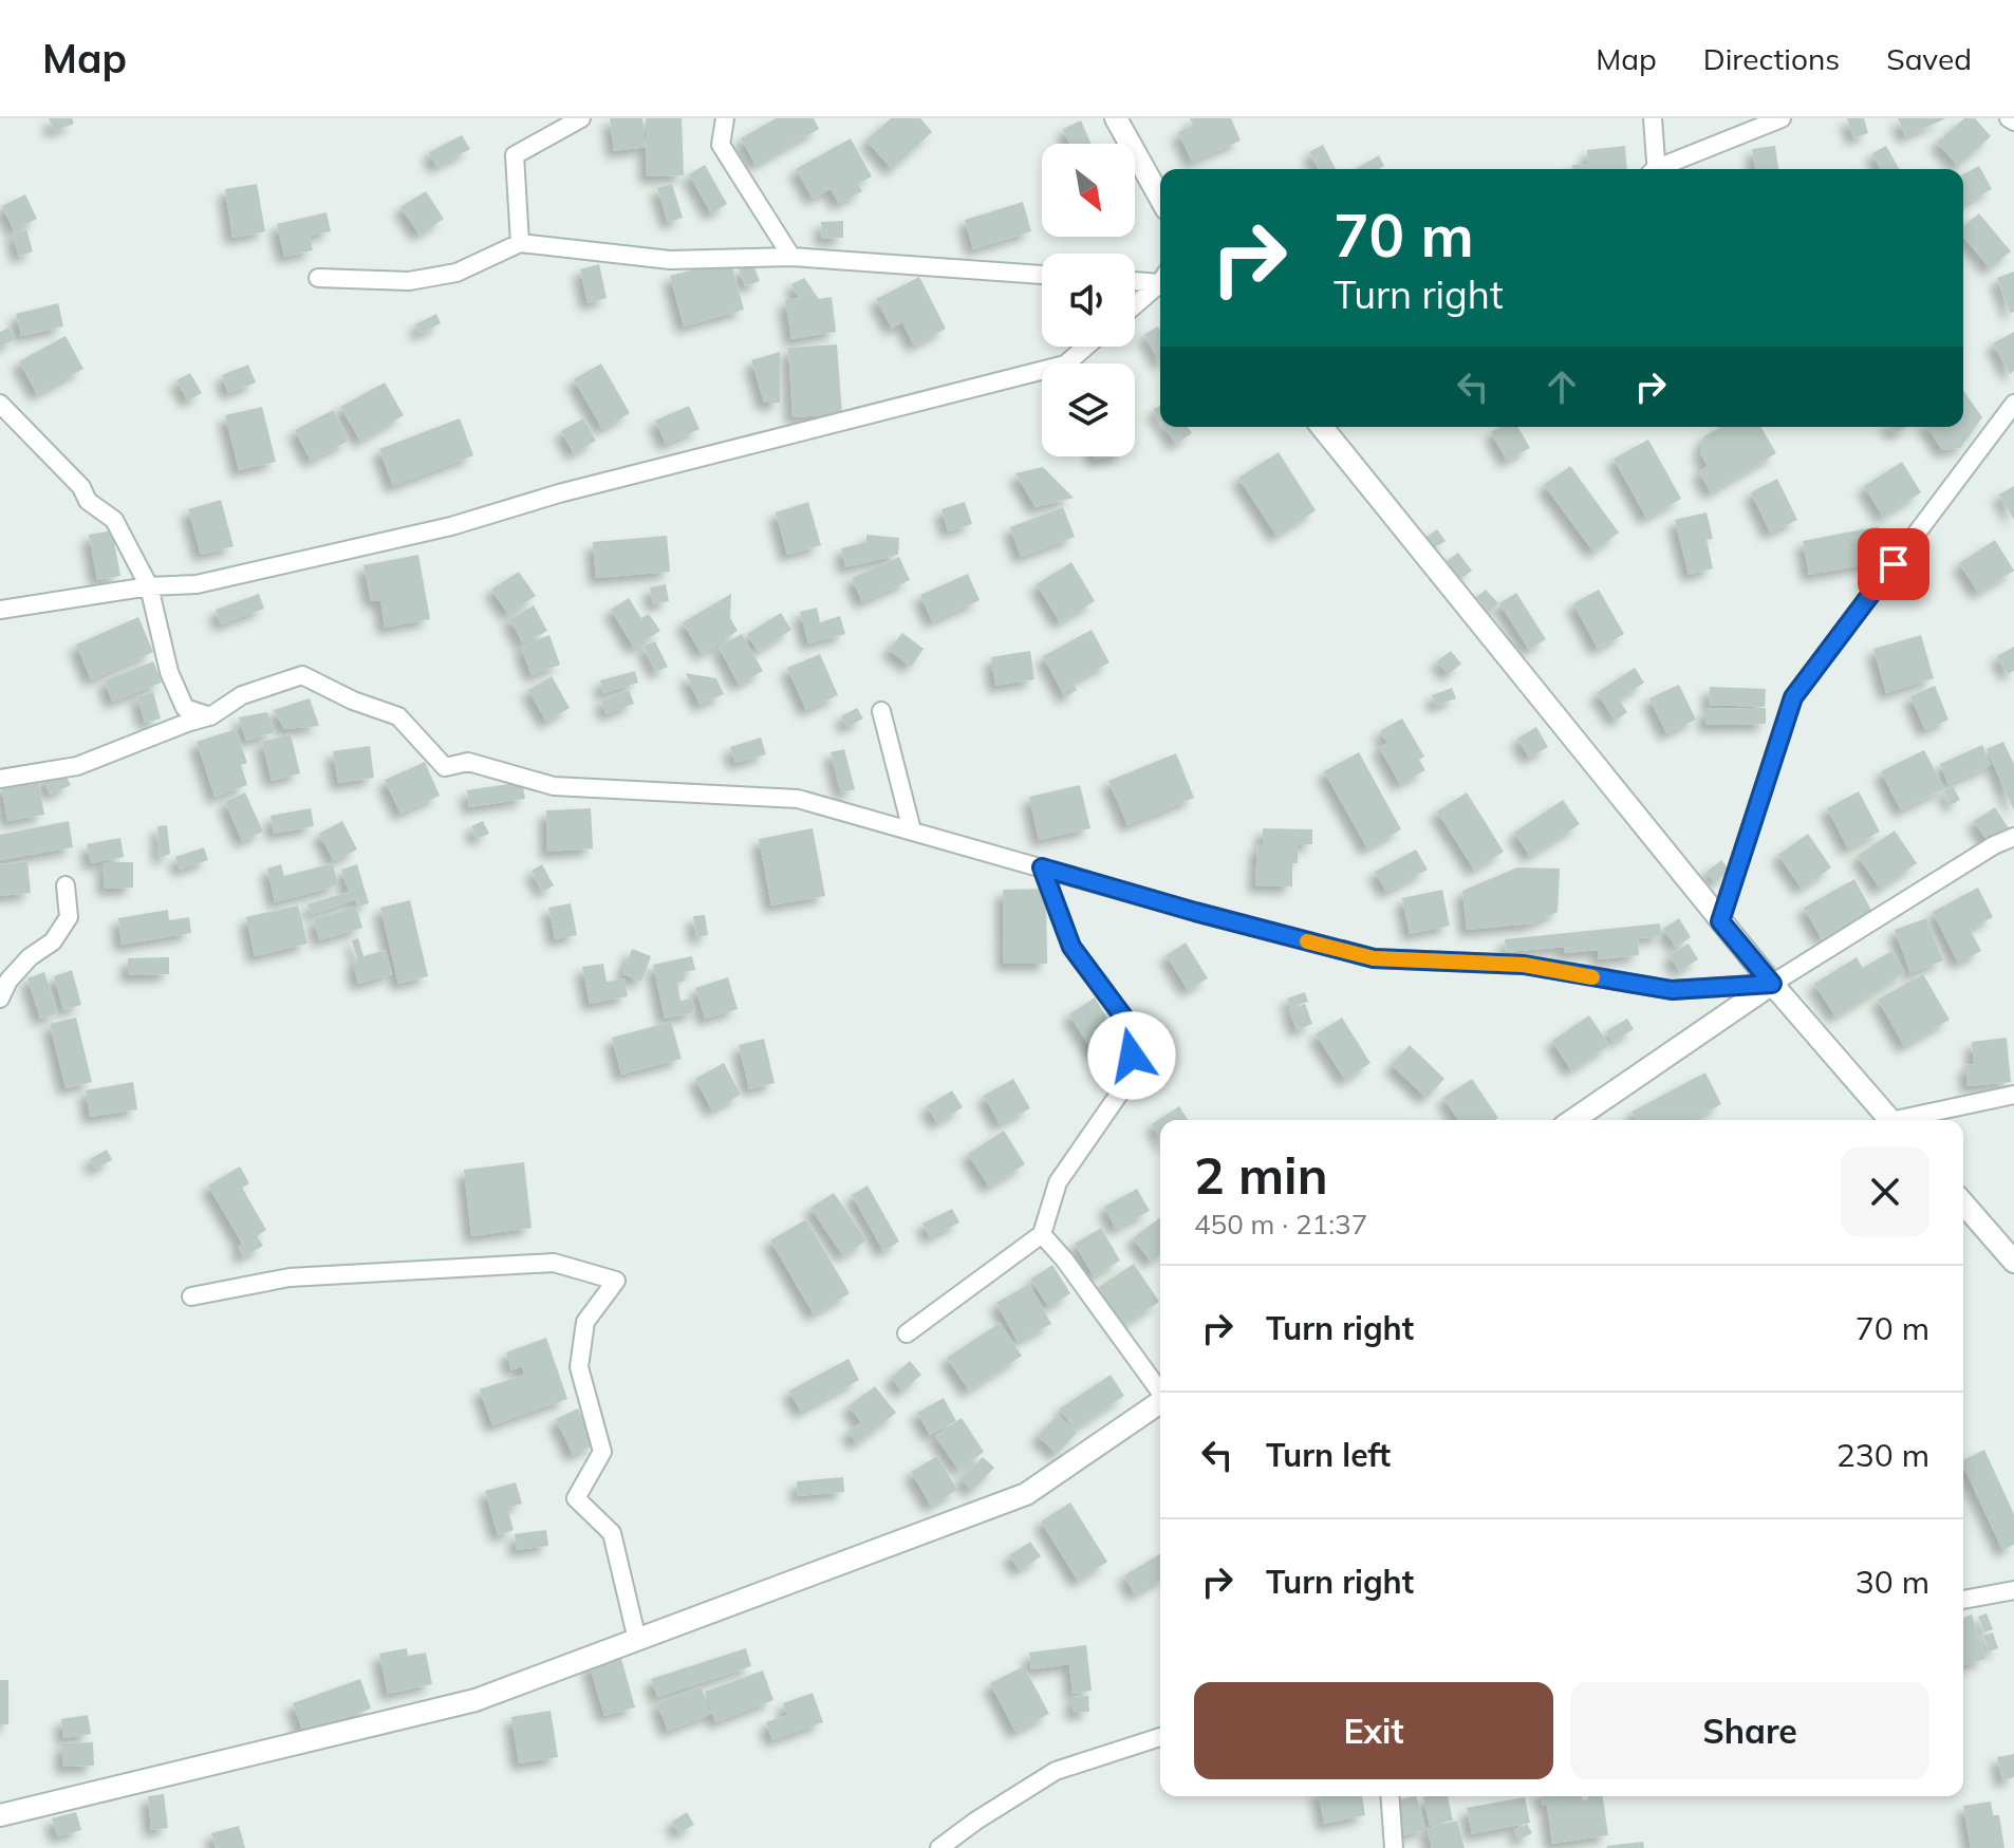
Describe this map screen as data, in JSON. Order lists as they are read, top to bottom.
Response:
{
  "north": "bottom right",
  "page": {
    "header": "Map",
    "nav": ["Map", "Directions", "Saved"],
    "turn": ["70 m", "Turn right"],
    "heading": ["2 min", "450 m · 21:37"],
    "list": [
      {
        "name": "Turn right",
        "value": "70 m"
      },
      {
        "name": "Turn left",
        "value": "230 m"
      },
      {
        "name": "Turn right",
        "value": "30 m"
      }
    ],
    "buttons": ["Exit", "Share"]
  }
}
